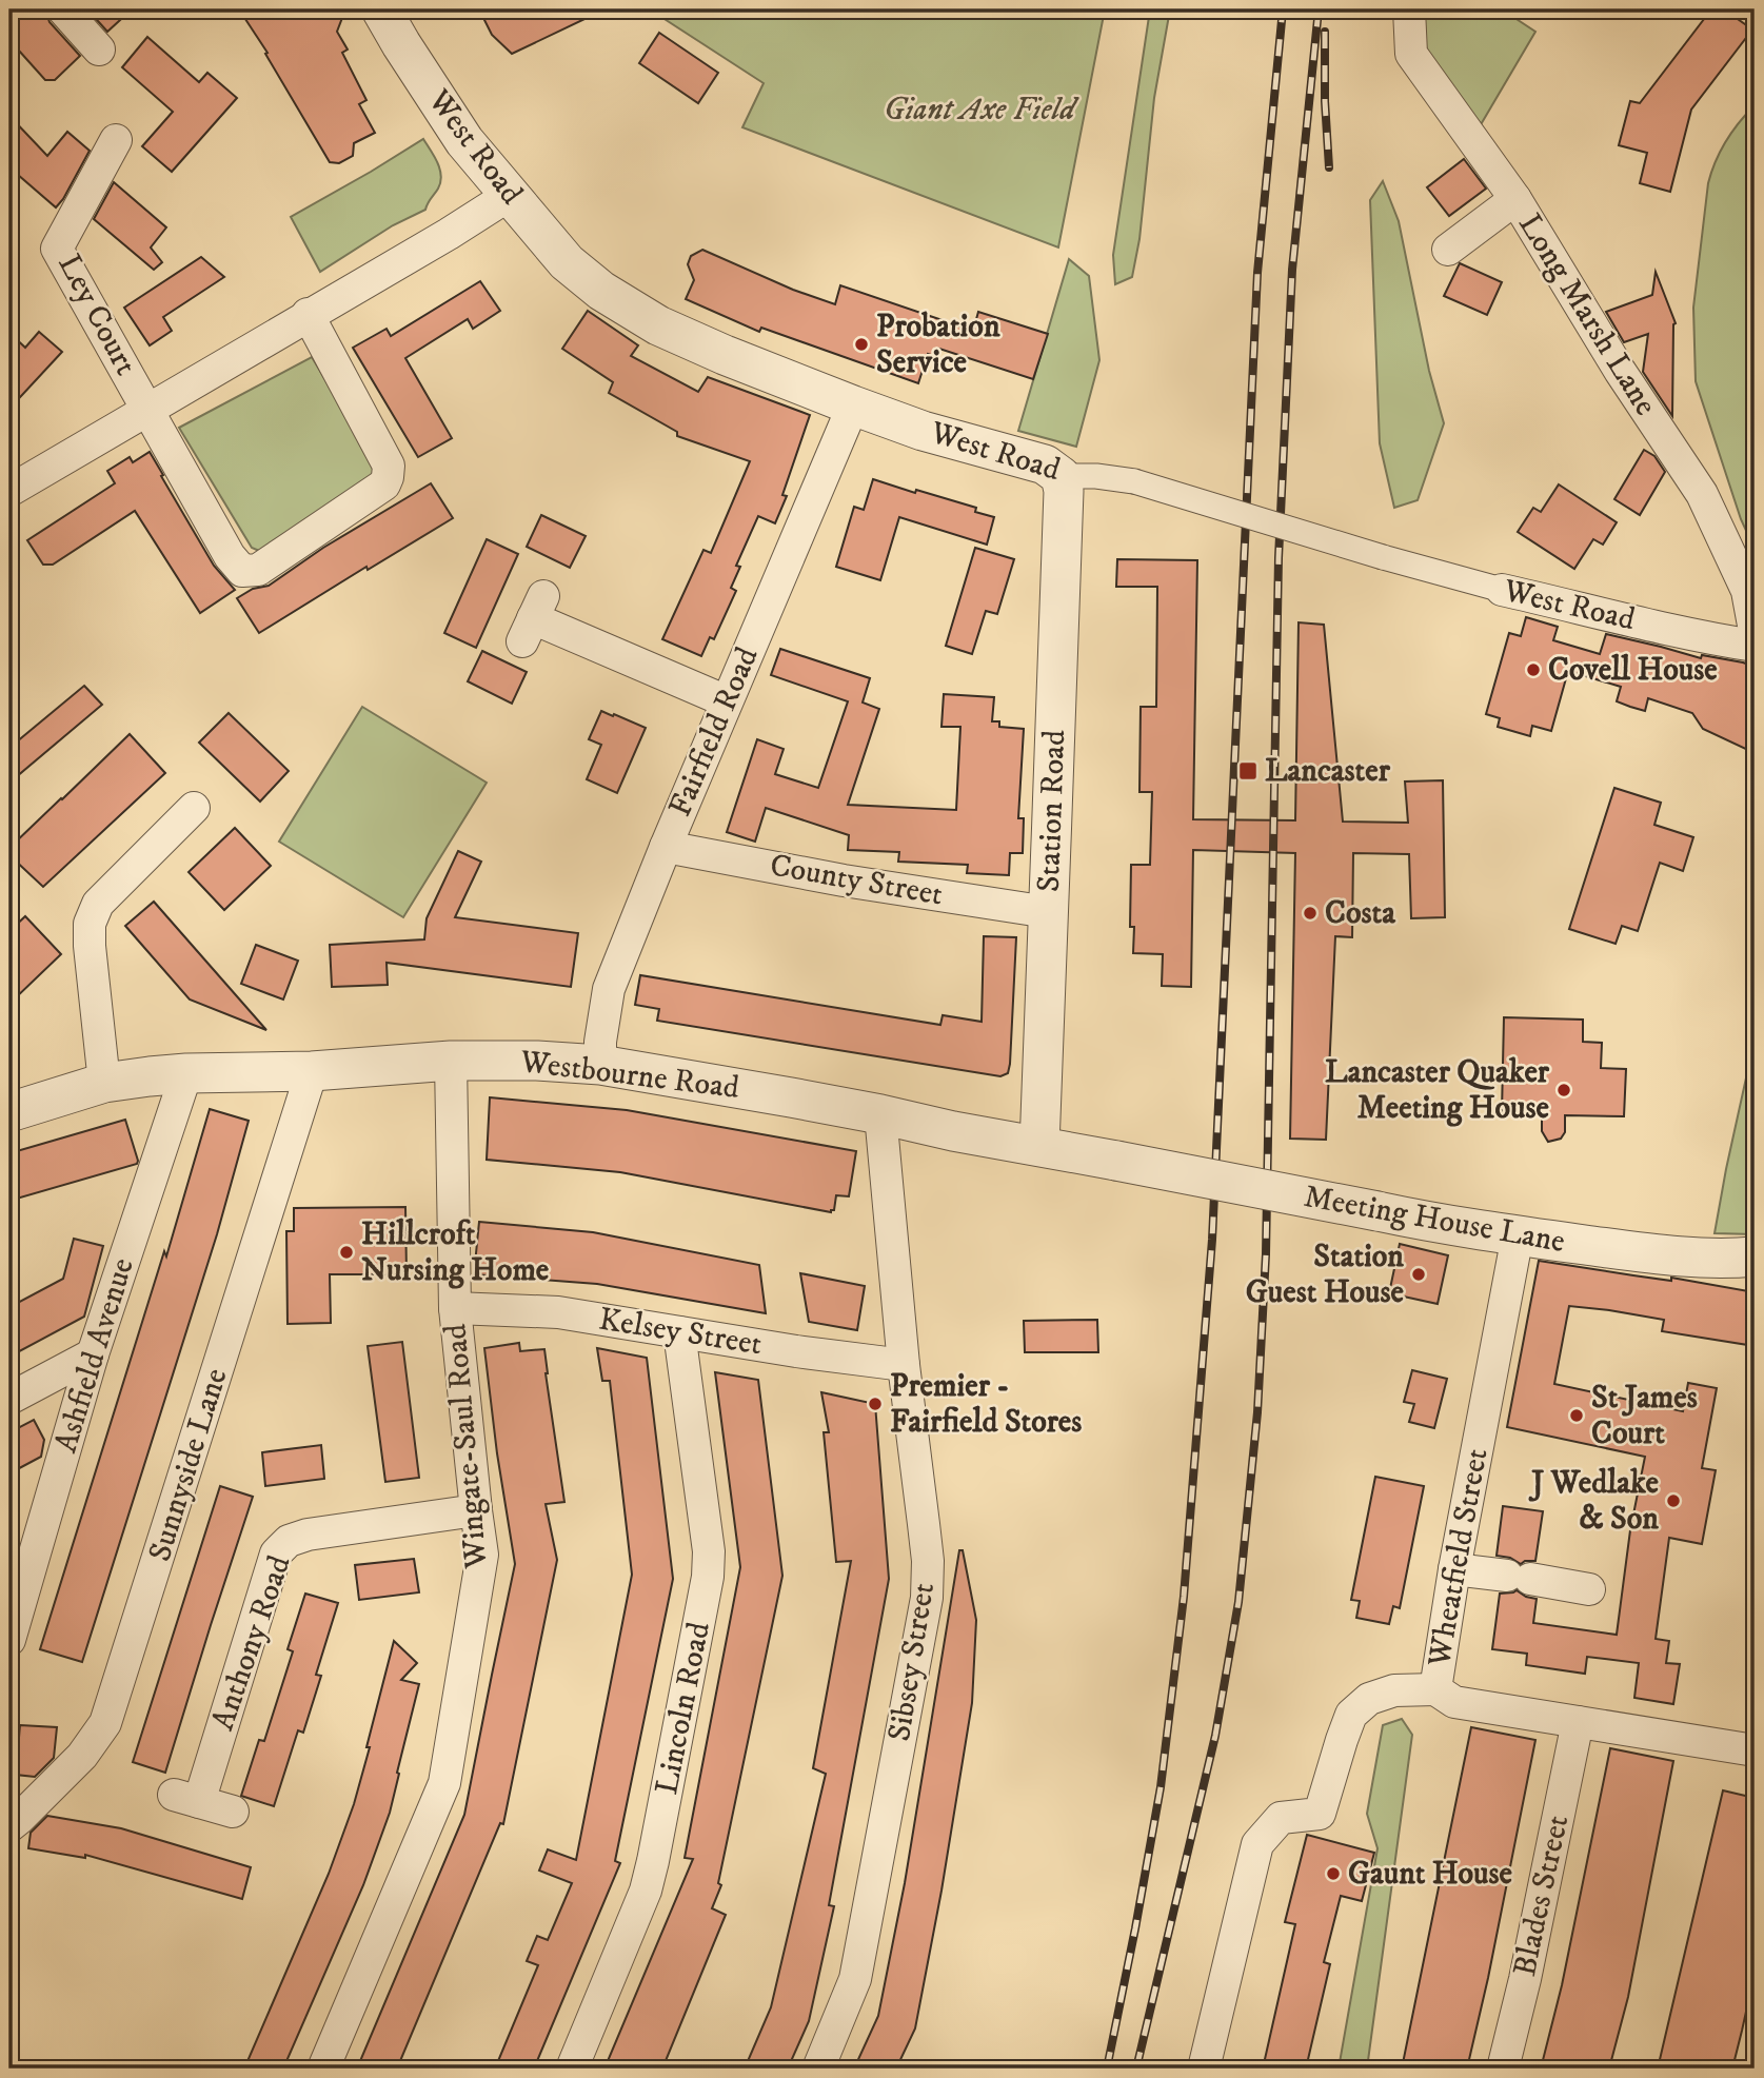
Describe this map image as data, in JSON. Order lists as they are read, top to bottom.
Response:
{
  "streets": {
    "street": [
      "West Road",
      "Ley Court",
      "Long Marsh Lane",
      "Fairfield Road",
      "Station Road",
      "County Street",
      "Westbourne Road",
      "Meeting House Lane",
      "Kelsey Street",
      "Ashfield Avenue",
      "Wingate-Saul Road",
      "Sunnyside Lane",
      "Wheatfield Street",
      "Anthony Road",
      "Sibsey Street",
      "Lincoln Road",
      "Blades Street"
    ]
  },
  "crossings": [
    ["West Road", "Fairfield Road"],
    ["West Road", "Station Road"],
    ["Fairfield Road", "County Street"],
    ["Fairfield Road", "Westbourne Road"],
    ["Station Road", "County Street"],
    ["Station Road", "Westbourne Road"],
    ["Westbourne Road", "Meeting House Lane"],
    ["Westbourne Road", "Ashfield Avenue"],
    ["Westbourne Road", "Wingate-Saul Road"],
    ["Westbourne Road", "Sunnyside Lane"],
    ["Westbourne Road", "Sibsey Street"],
    ["Meeting House Lane", "Wheatfield Street"],
    ["Kelsey Street", "Wingate-Saul Road"],
    ["Kelsey Street", "Sibsey Street"],
    ["Kelsey Street", "Lincoln Road"],
    ["Wingate-Saul Road", "Anthony Road"],
    ["Wheatfield Street", "Blades Street"]
  ],
  "parks": ["Giant Axe Field"],
  "places": {
    "other": [
      "Probation Service",
      "Covell House",
      "Costa",
      "Lancaster Quaker Meeting House",
      "Hillcroft Nursing Home",
      "Station Guest House",
      "Premier - Fairfield Stores",
      "St James Court",
      "J Wedlake & Son",
      "Gaunt House"
    ],
    "transit": ["Lancaster"]
  }
}
